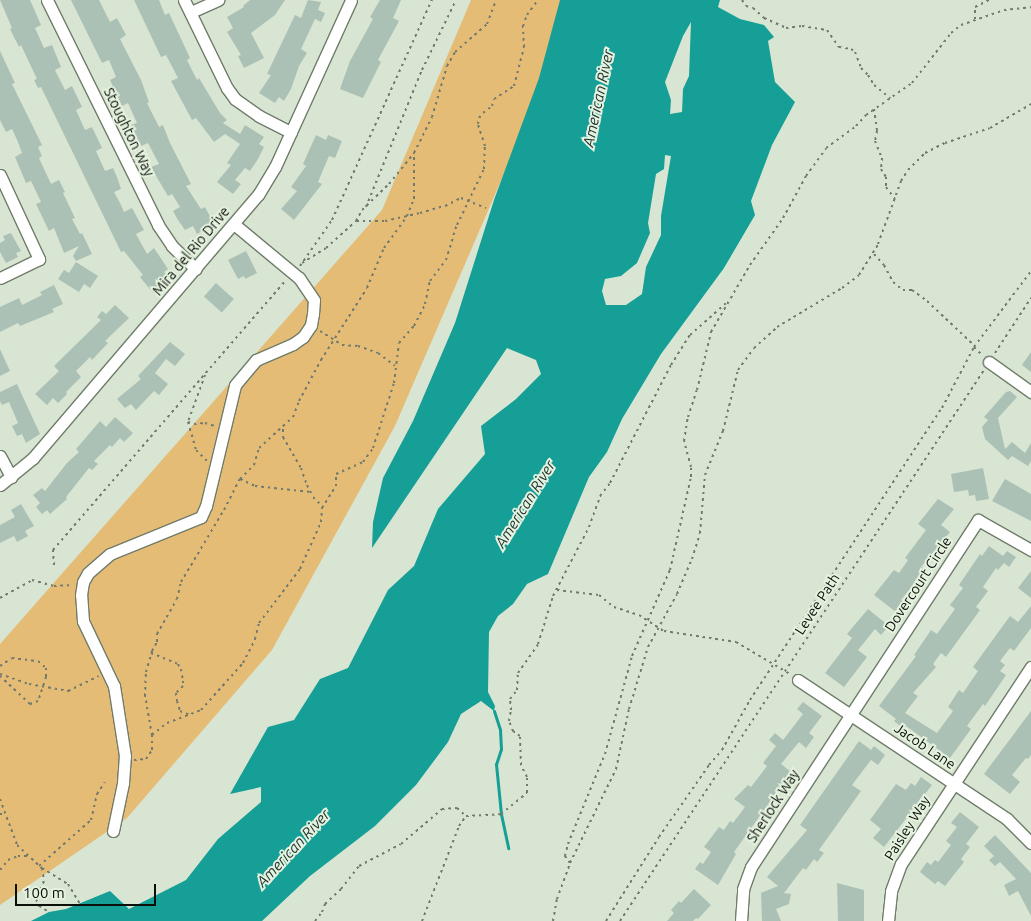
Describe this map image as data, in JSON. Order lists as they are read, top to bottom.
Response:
{
  "streets": {
    "street": [
      "Stoughton Way",
      "Mira del Rio Drive",
      "Dovercourt Circle",
      "Jacob Lane",
      "Sherlock Way",
      "Paisley Way"
    ],
    "path": ["Levee Path"]
  },
  "crossings": [
    ["Stoughton Way", "Mira del Rio Drive"],
    ["Dovercourt Circle", "Jacob Lane"],
    ["Dovercourt Circle", "Sherlock Way"],
    ["Jacob Lane", "Sherlock Way"],
    ["Jacob Lane", "Paisley Way"]
  ],
  "water": ["American River"],
  "scale_bar": "100 m"
}
